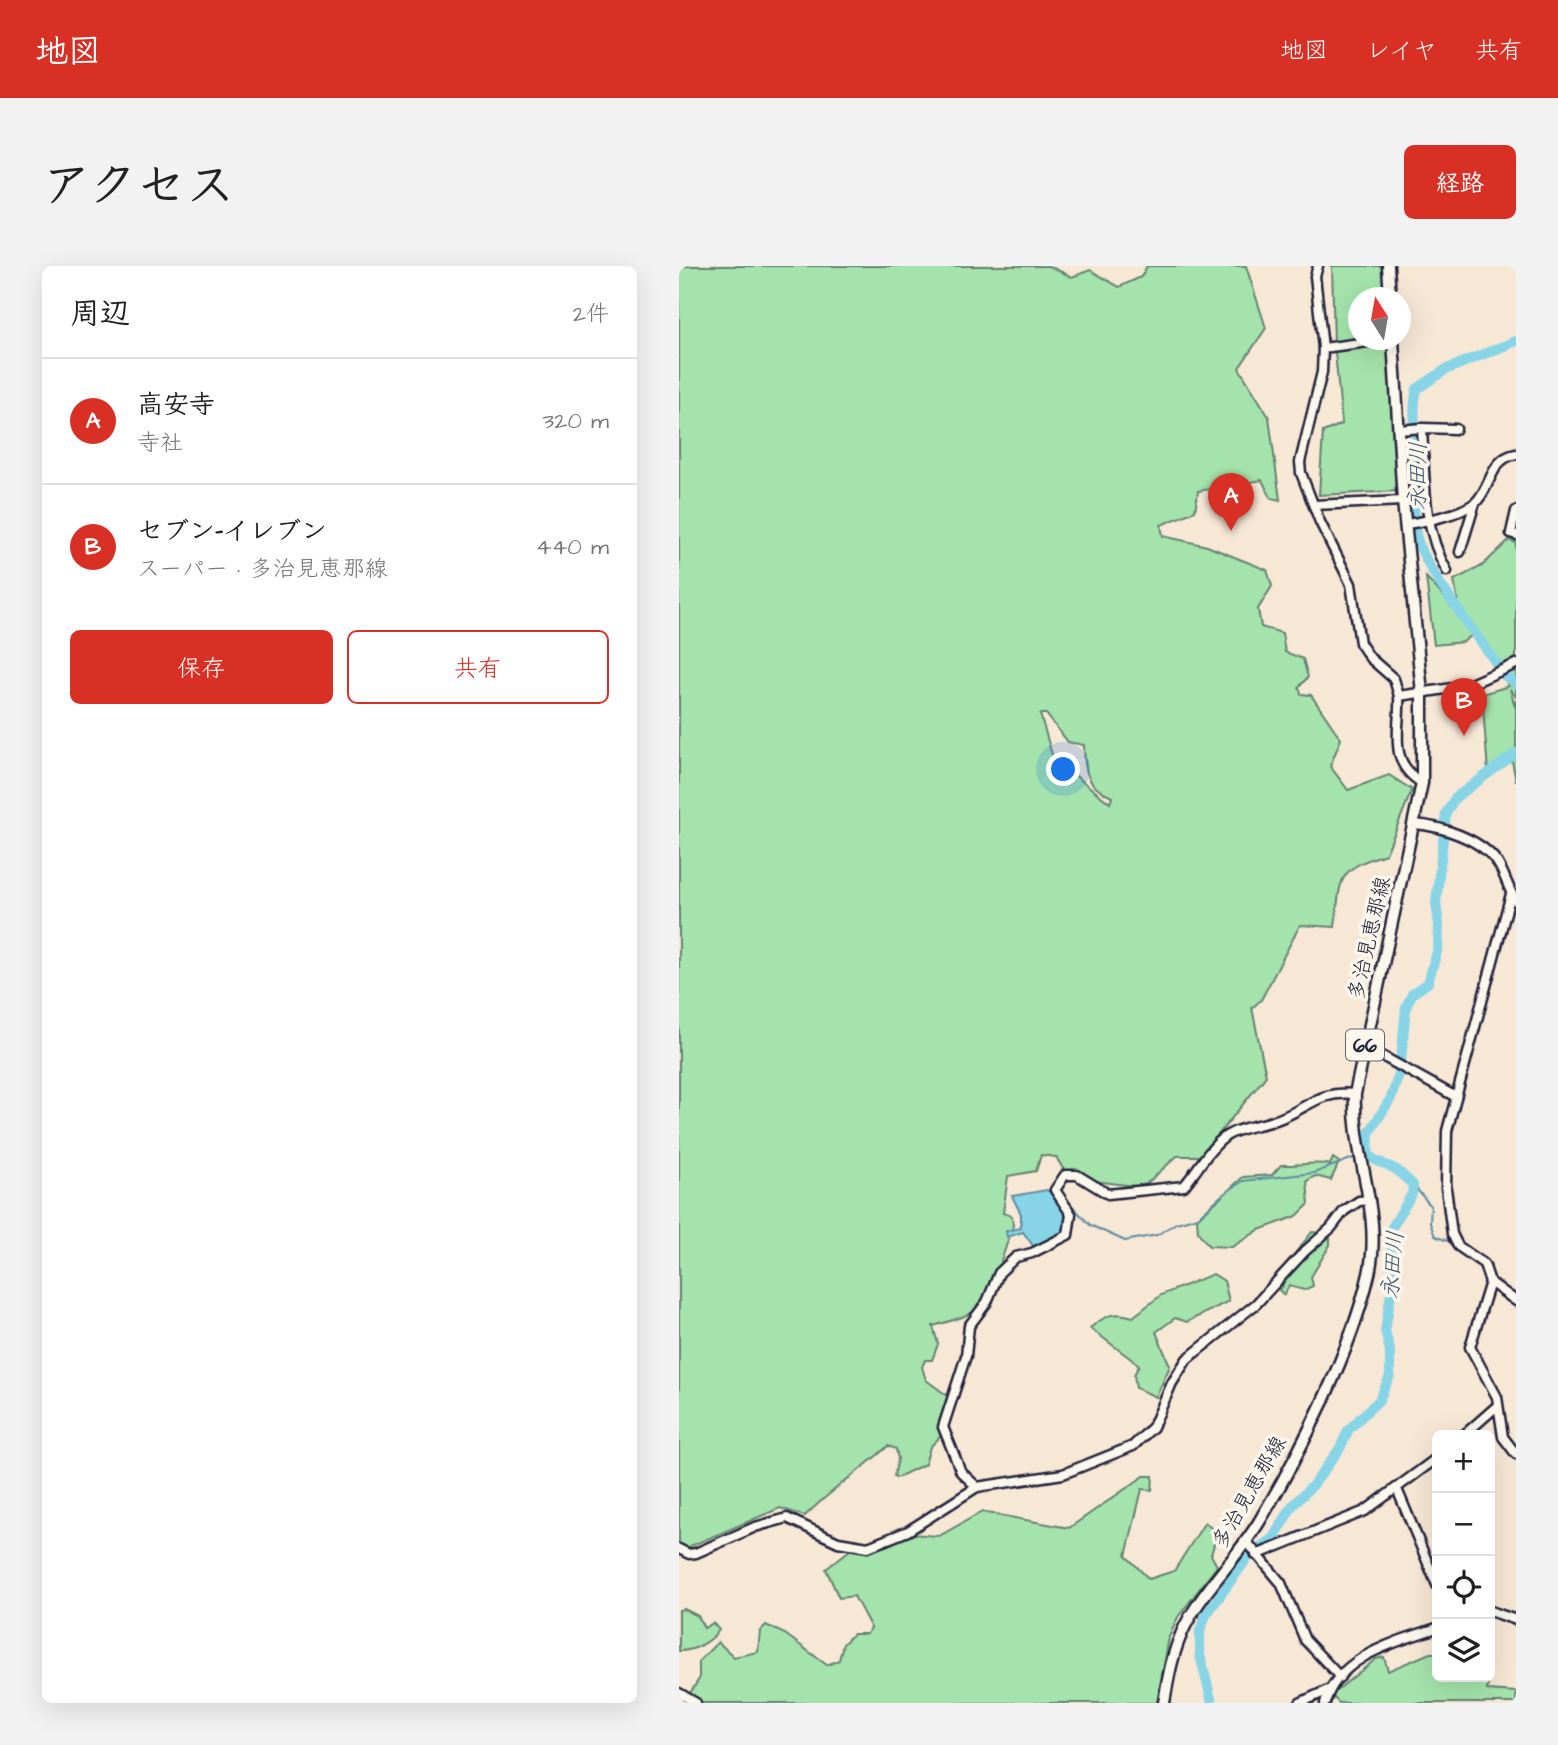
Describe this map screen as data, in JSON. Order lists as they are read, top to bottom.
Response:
{
  "streets": {
    "main road": ["多治見恵那線", "66"]
  },
  "water": ["永田川"],
  "north": "top",
  "page": {
    "header": "地図",
    "nav": ["地図", "レイヤ", "共有"],
    "title": "アクセス",
    "buttons": [
      "経路",
      ["保存", "共有"]
    ],
    "heading": ["周辺", "2件"],
    "list": [
      {
        "mark": "A",
        "name": "高安寺",
        "note": "寺社",
        "value": "320 m"
      },
      {
        "mark": "B",
        "name": "セブン-イレブン",
        "note": "スーパー · 多治見恵那線",
        "value": "440 m"
      }
    ],
    "pins": ["A", "B"],
    "map_buttons": ["+", "−"]
  }
}
